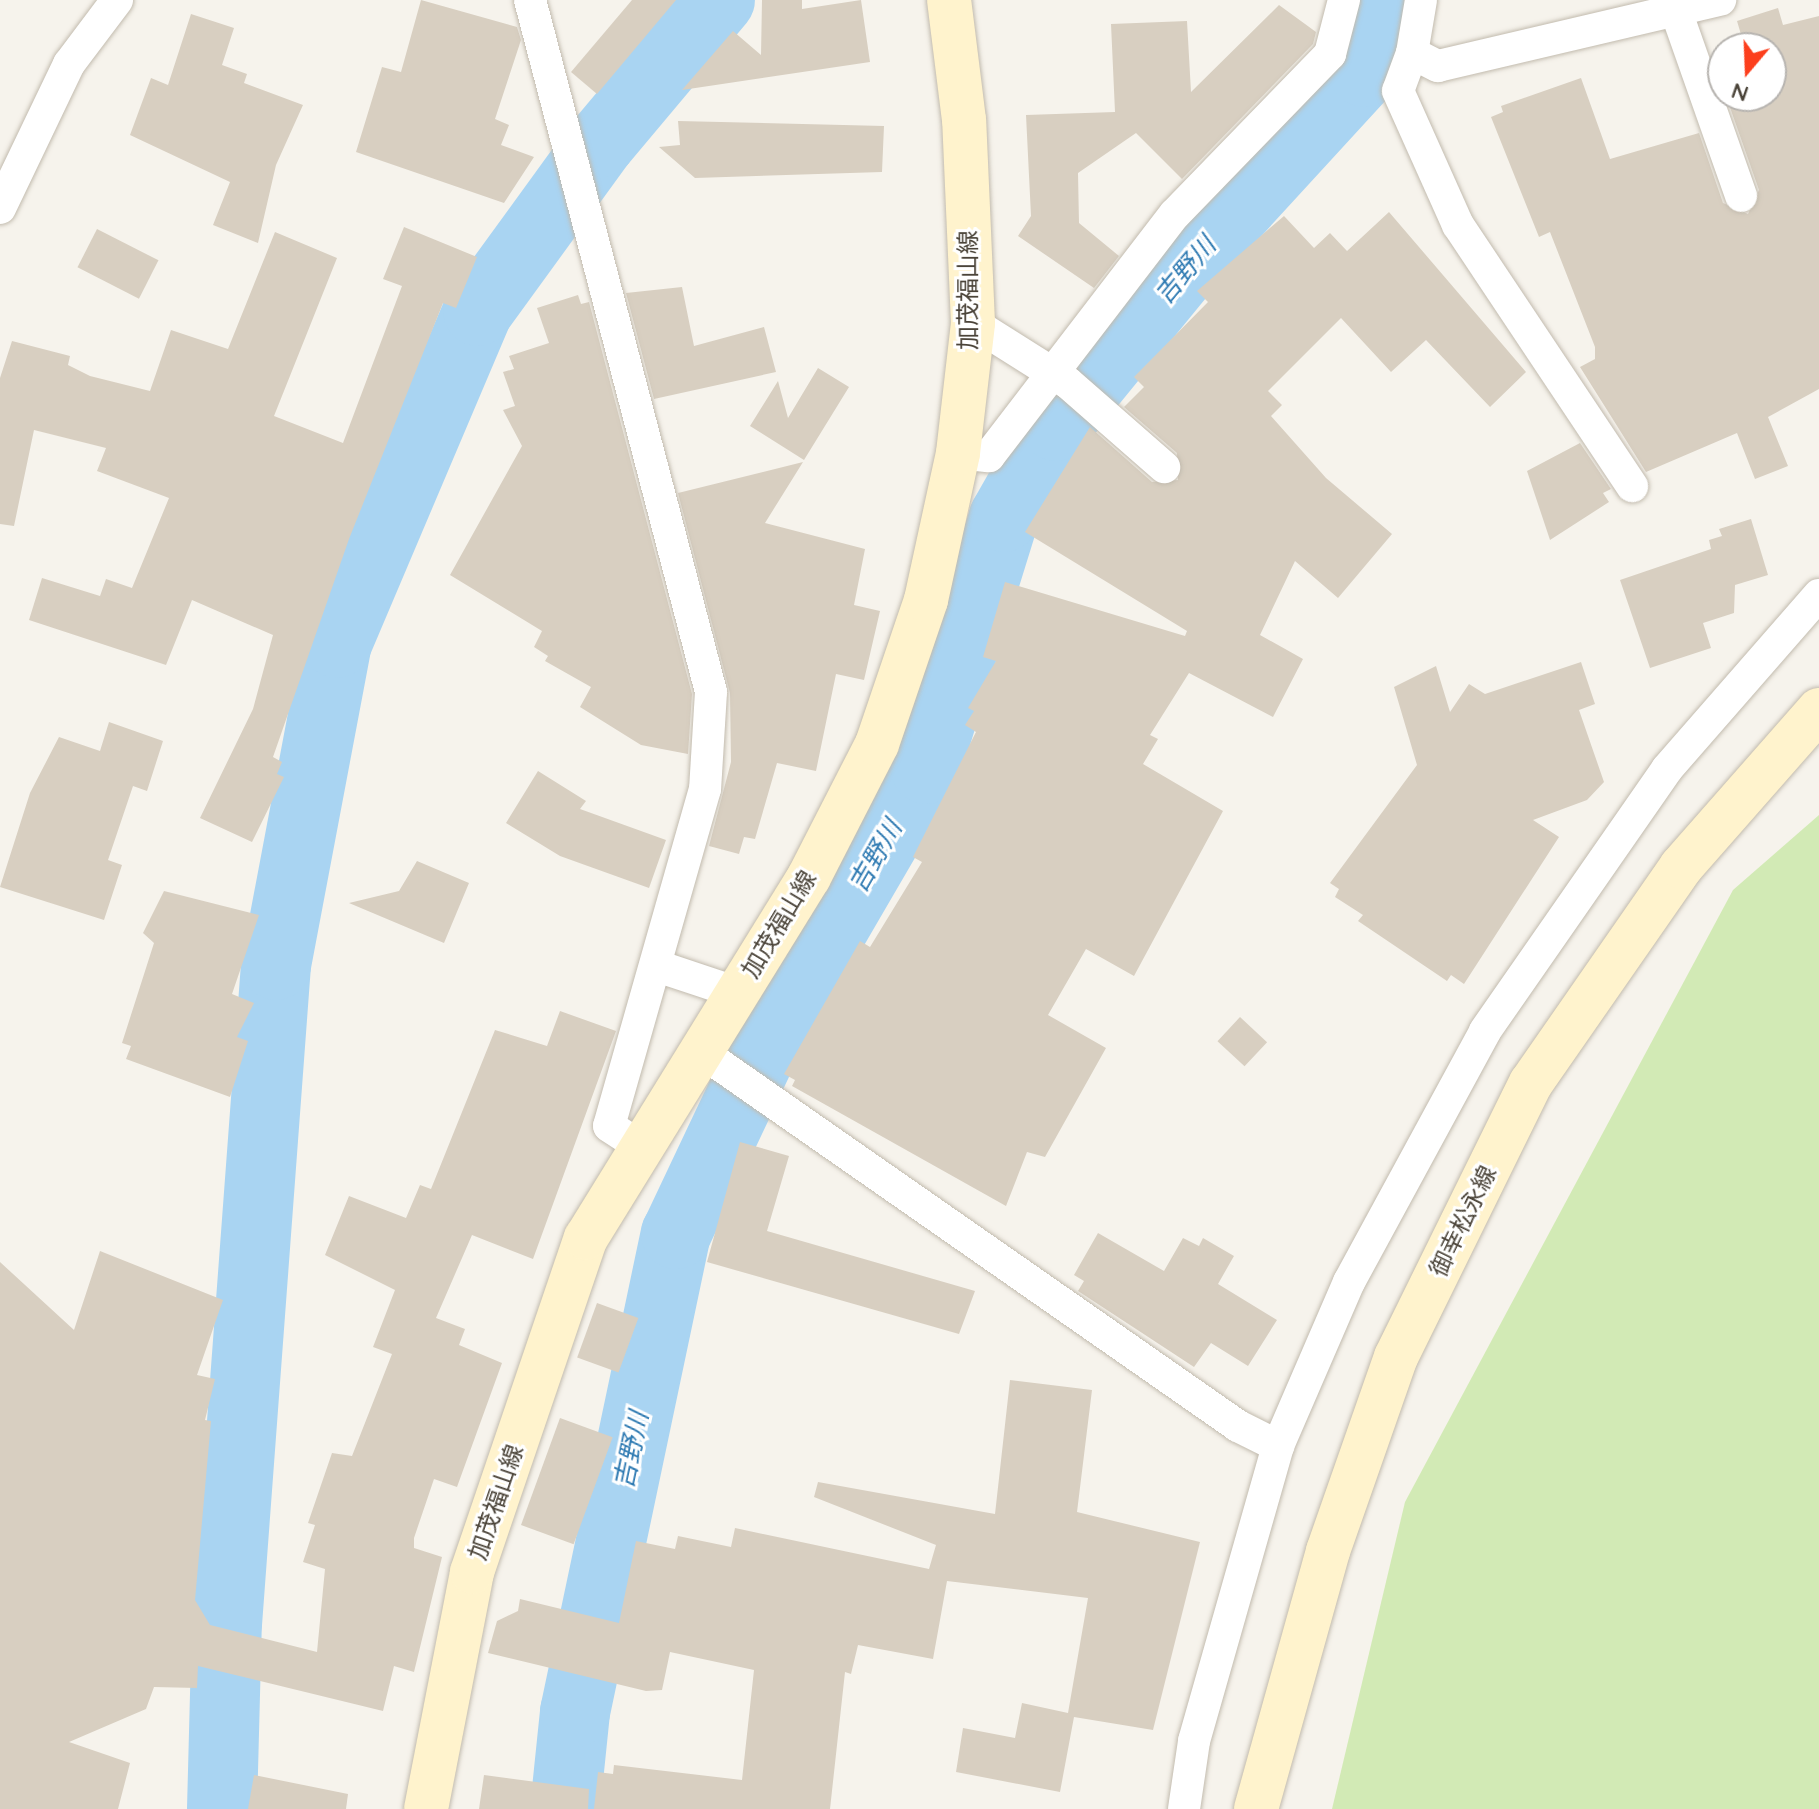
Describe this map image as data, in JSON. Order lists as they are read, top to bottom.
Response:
{
  "streets": {
    "main road": ["加茂福山線", "御幸松永線"]
  },
  "water": ["吉野川"],
  "north": "bottom"
}
